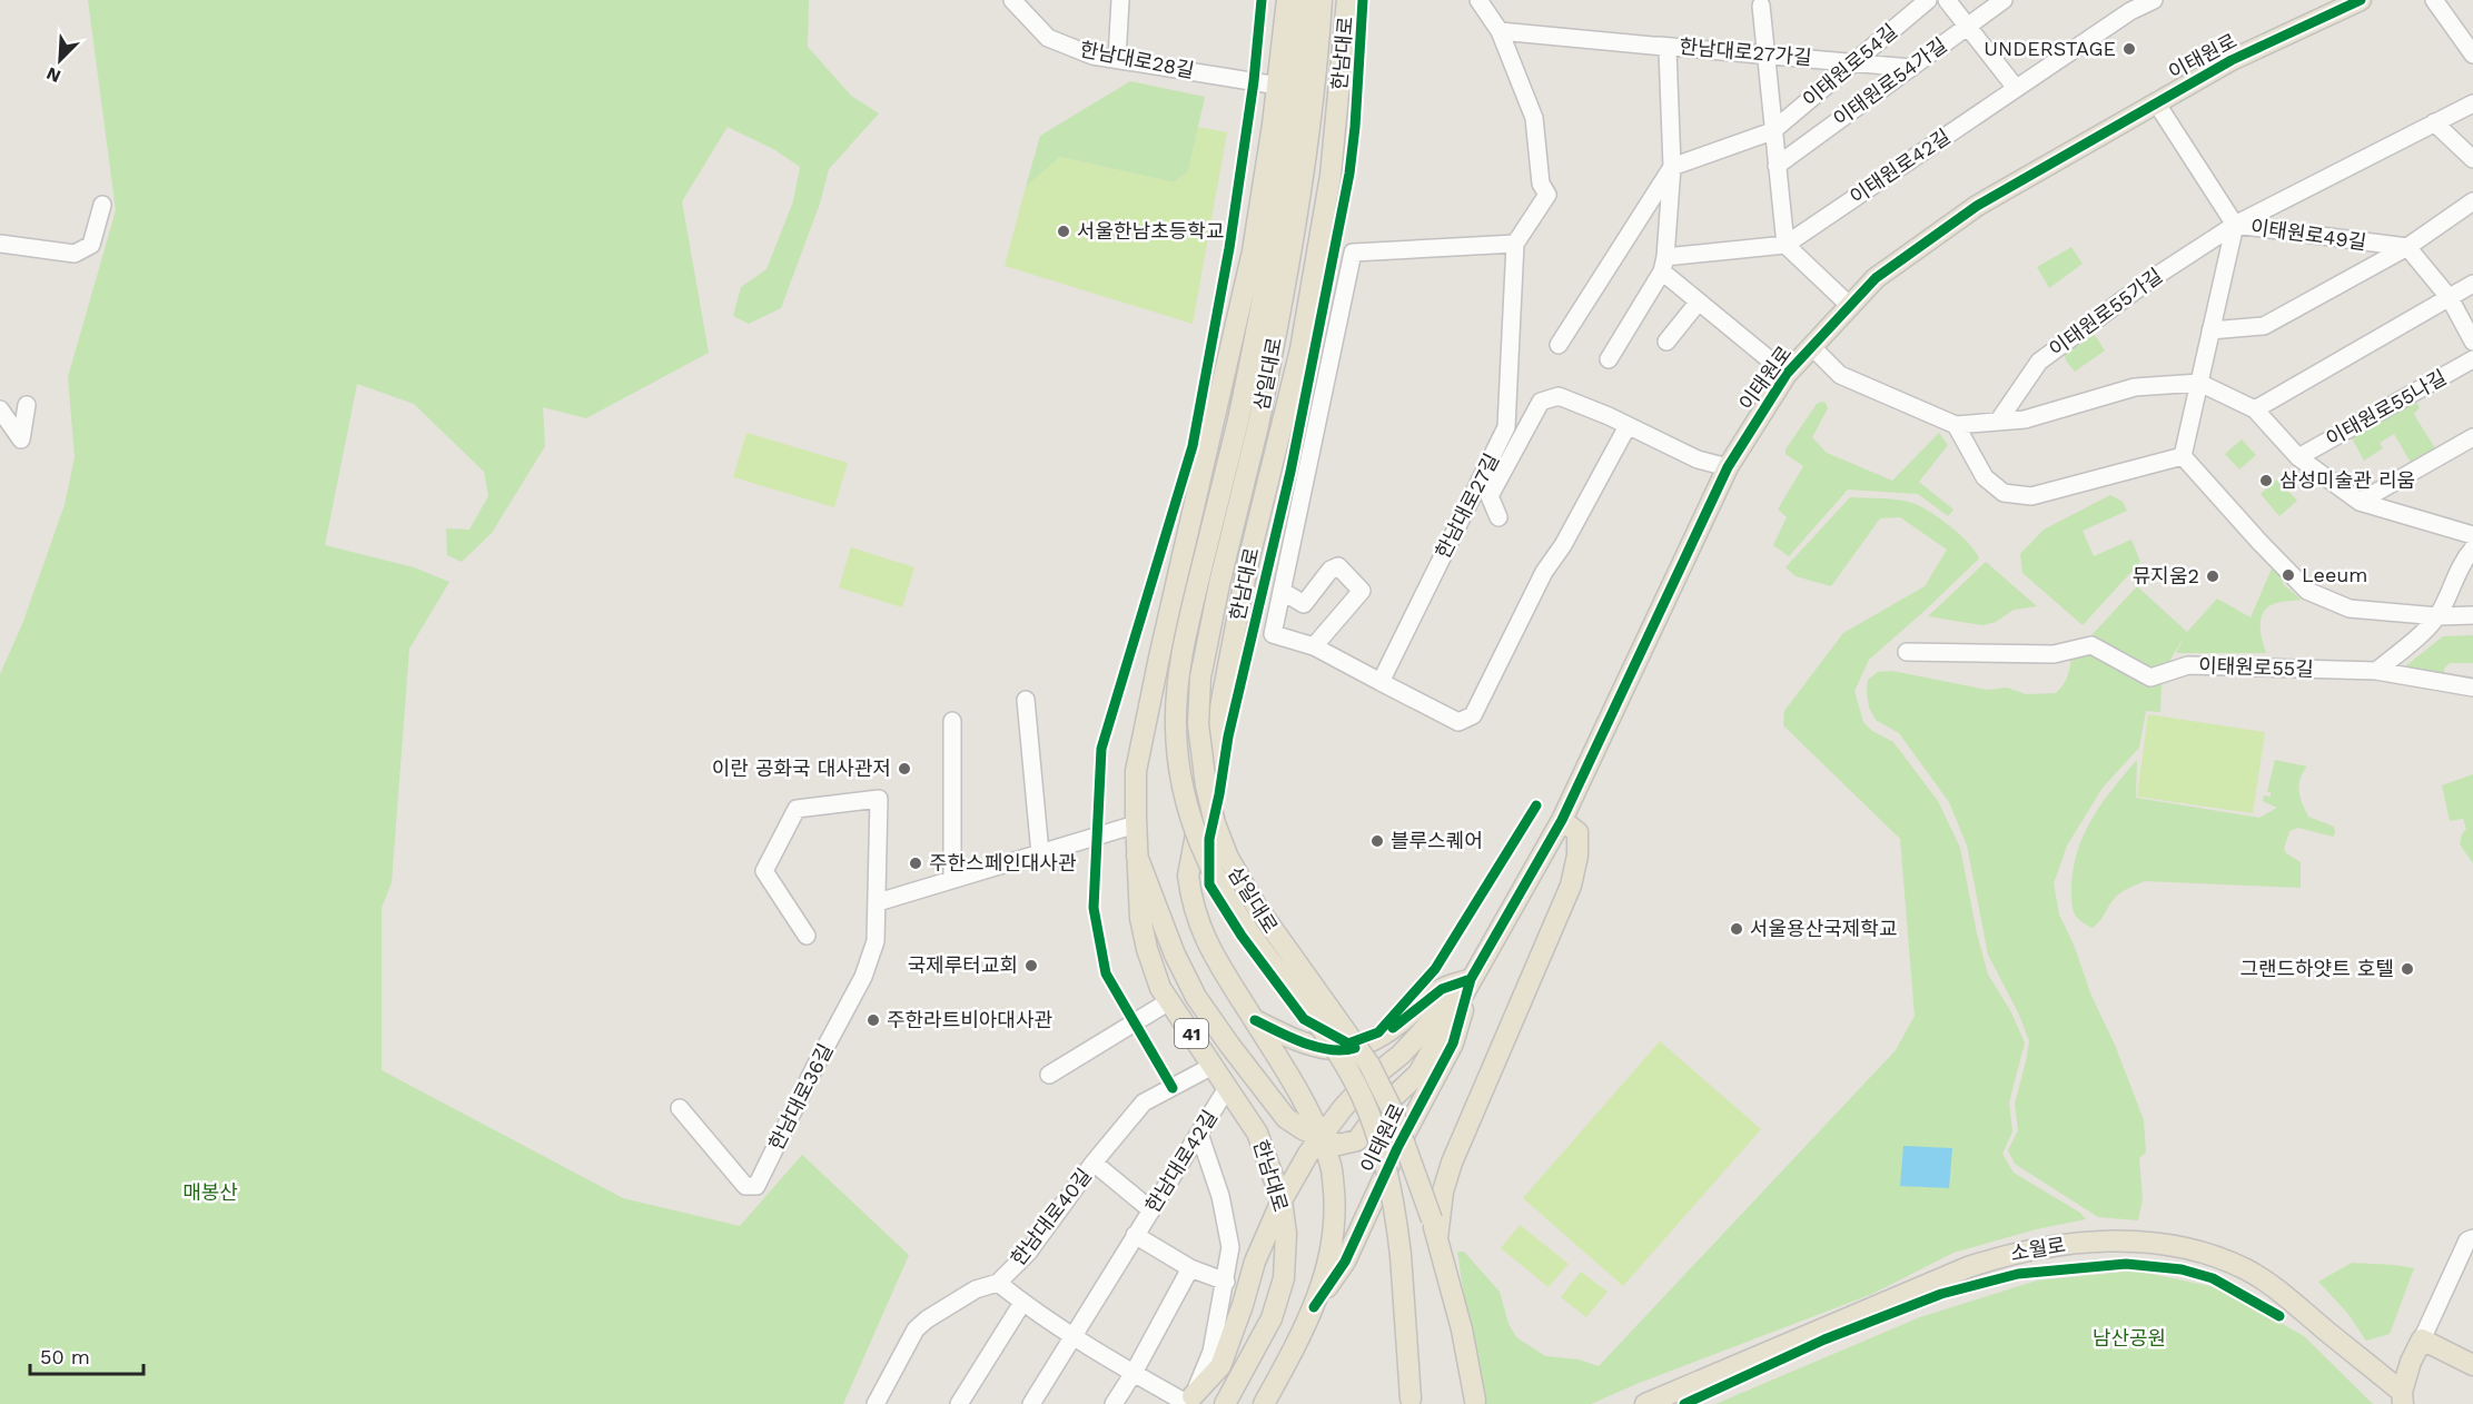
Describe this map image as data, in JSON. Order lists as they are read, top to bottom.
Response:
{
  "streets": {
    "main road": [
      "한남대로",
      "이태원로",
      "삼일대로",
      "41",
      "소월로"
    ],
    "street": [
      "한남대로27가길",
      "한남대로28길",
      "이태원로54길",
      "이태원로54가길",
      "이태원로42길",
      "이태원로49길",
      "이태원로55가길",
      "이태원로55나길",
      "한남대로27길",
      "이태원로55길",
      "한남대로36길",
      "한남대로42길",
      "한남대로40길"
    ]
  },
  "crossings": [
    ["한남대로27가길", "이태원로"],
    ["한남대로27가길", "이태원로54길"],
    ["한남대로27가길", "이태원로54가길"],
    ["한남대로", "이태원로"],
    ["한남대로", "한남대로28길"],
    ["한남대로", "한남대로42길"],
    ["한남대로", "한남대로40길"],
    ["이태원로", "이태원로49길"],
    ["이태원로54길", "이태원로54가길"],
    ["이태원로54길", "이태원로42길"],
    ["이태원로49길", "이태원로55가길"]
  ],
  "parks": ["매봉산", "남산공원"],
  "places": [
    "UNDERSTAGE",
    "서울한남초등학교",
    "삼성미술관 리움",
    "Leeum",
    "뮤지움2",
    "이란 공화국 대사관저",
    "블루스퀘어",
    "주한스페인대사관",
    "서울용산국제학교",
    "국제루터교회",
    "그랜드하얏트 호텔",
    "주한라트비아대사관"
  ],
  "scale_bar": "50 m",
  "north": "bottom left"
}
